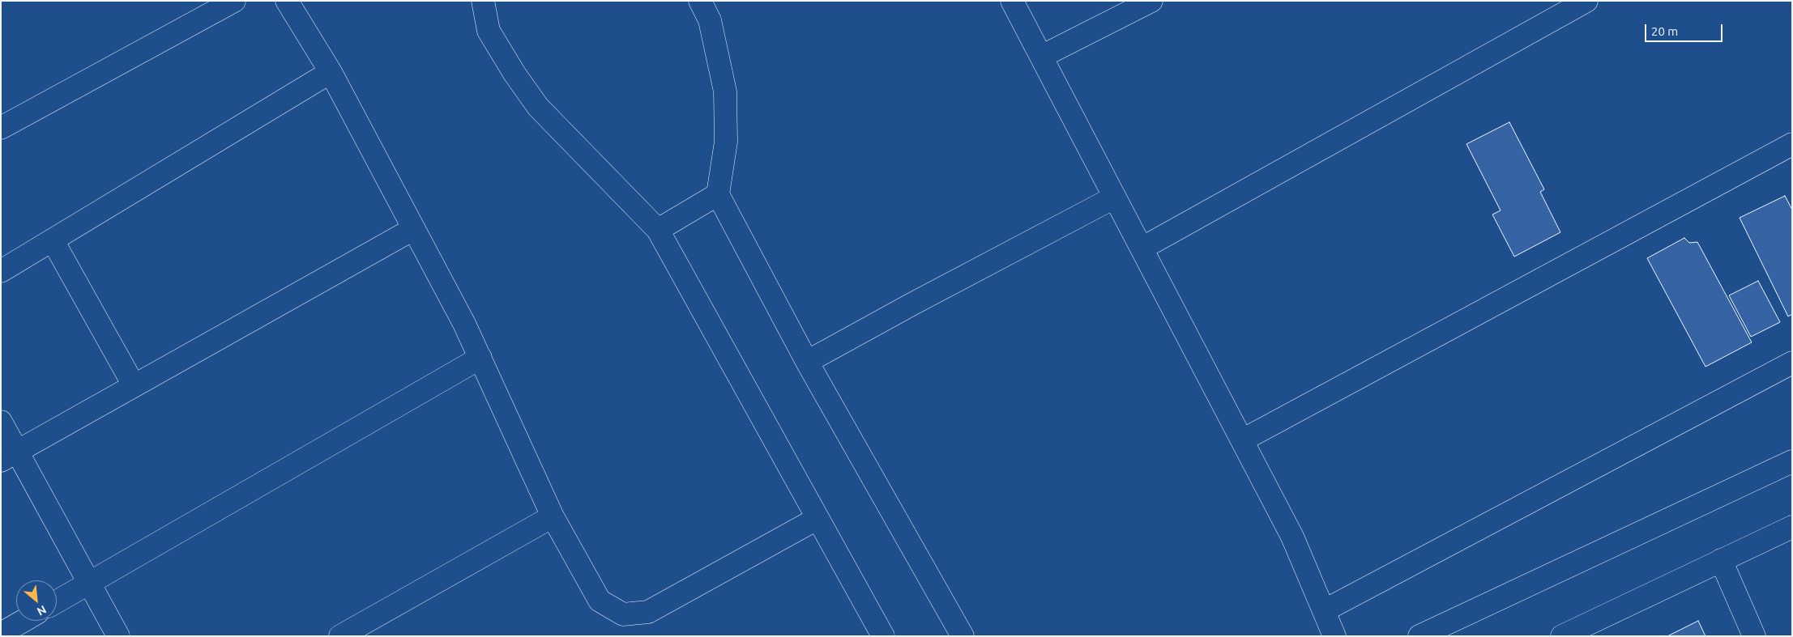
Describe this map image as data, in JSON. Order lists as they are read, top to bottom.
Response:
{
  "scale_bar": "20 m",
  "north": "bottom right"
}
